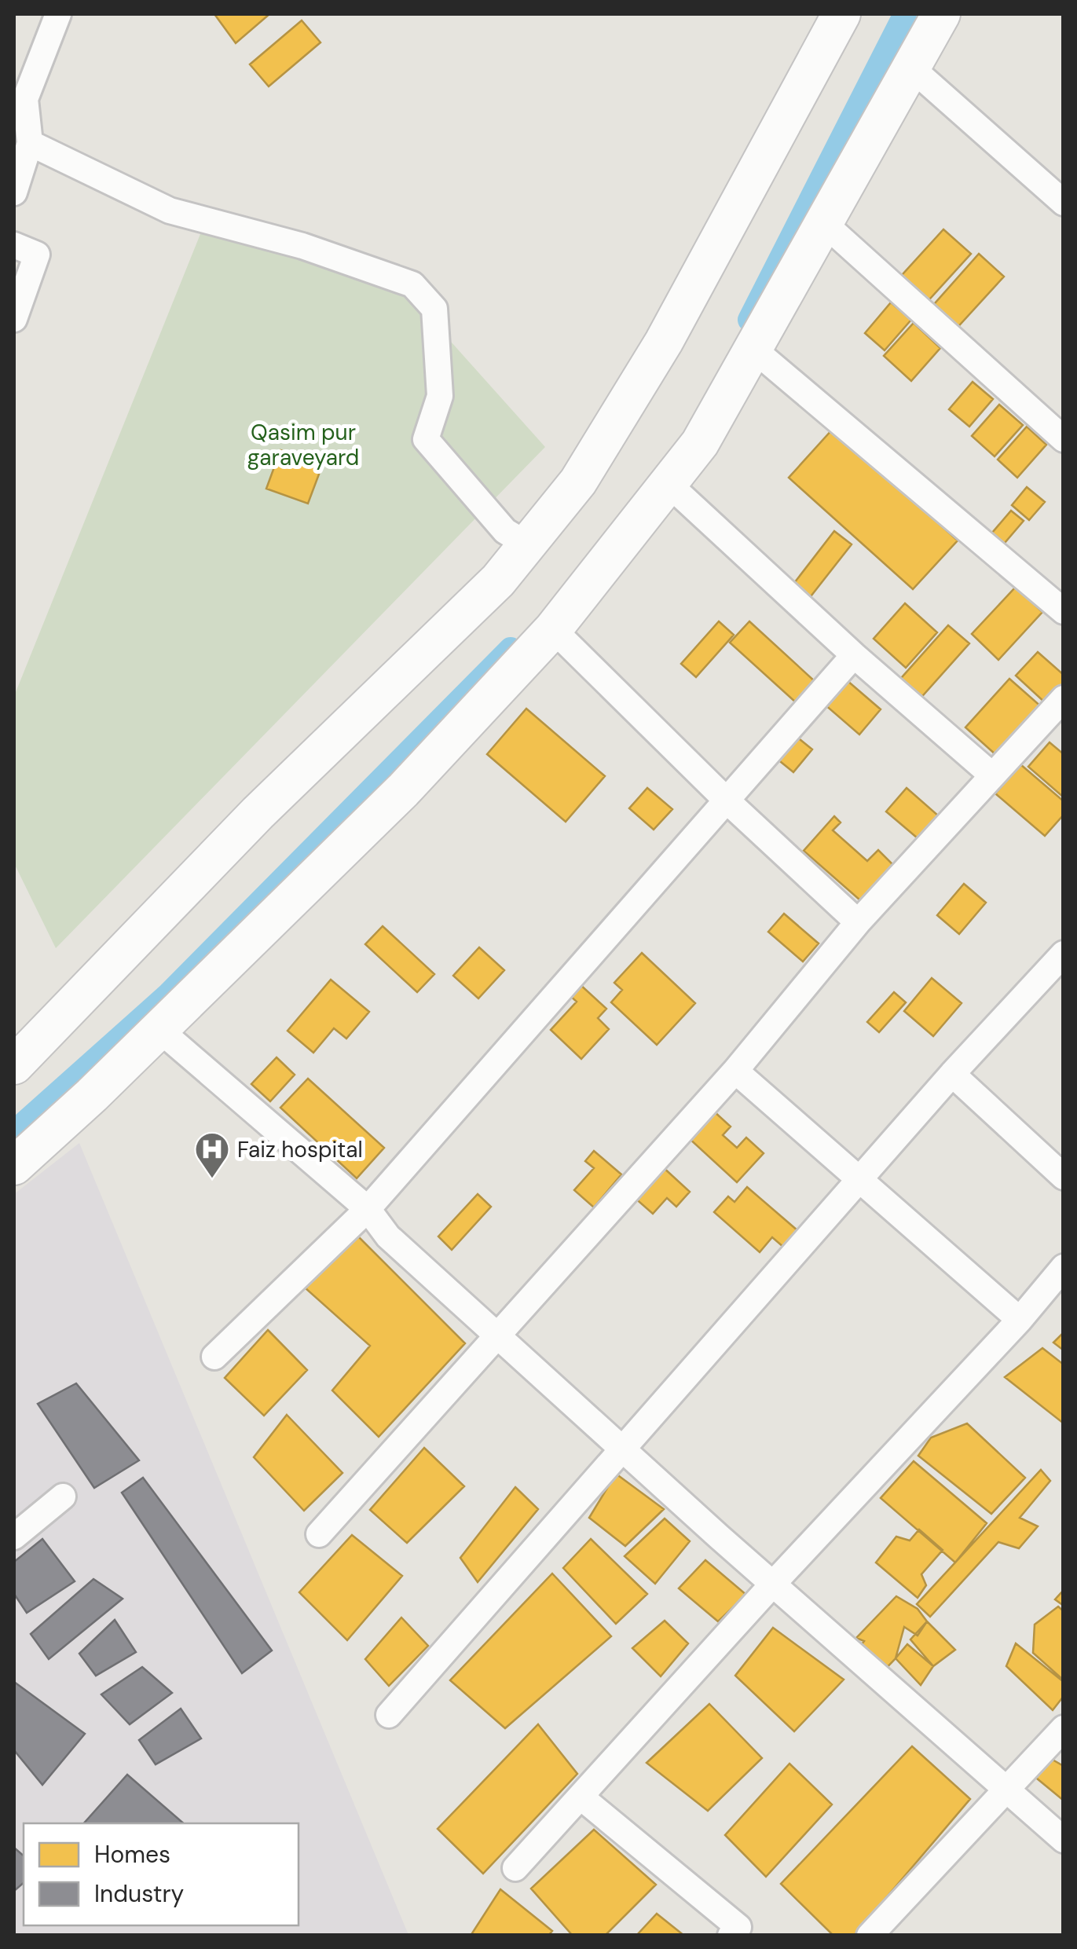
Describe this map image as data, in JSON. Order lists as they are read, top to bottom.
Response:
{
  "parks": ["Qasim pur garaveyard"],
  "places": {
    "hospital": ["Faiz hospital"]
  },
  "legend": ["Homes", "Industry"]
}
